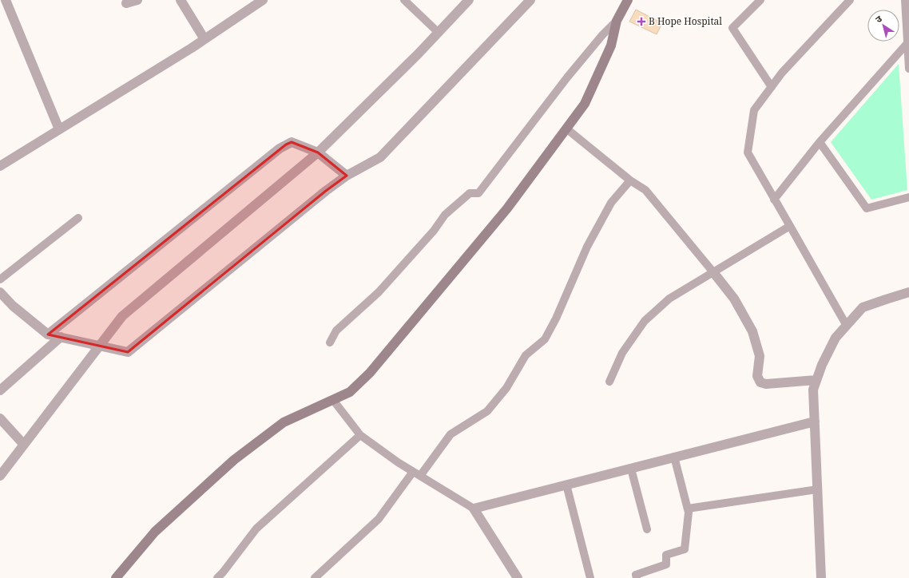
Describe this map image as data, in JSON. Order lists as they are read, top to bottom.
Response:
{
  "places": {
    "health": ["B Hope Hospital"]
  },
  "north": "top left"
}
